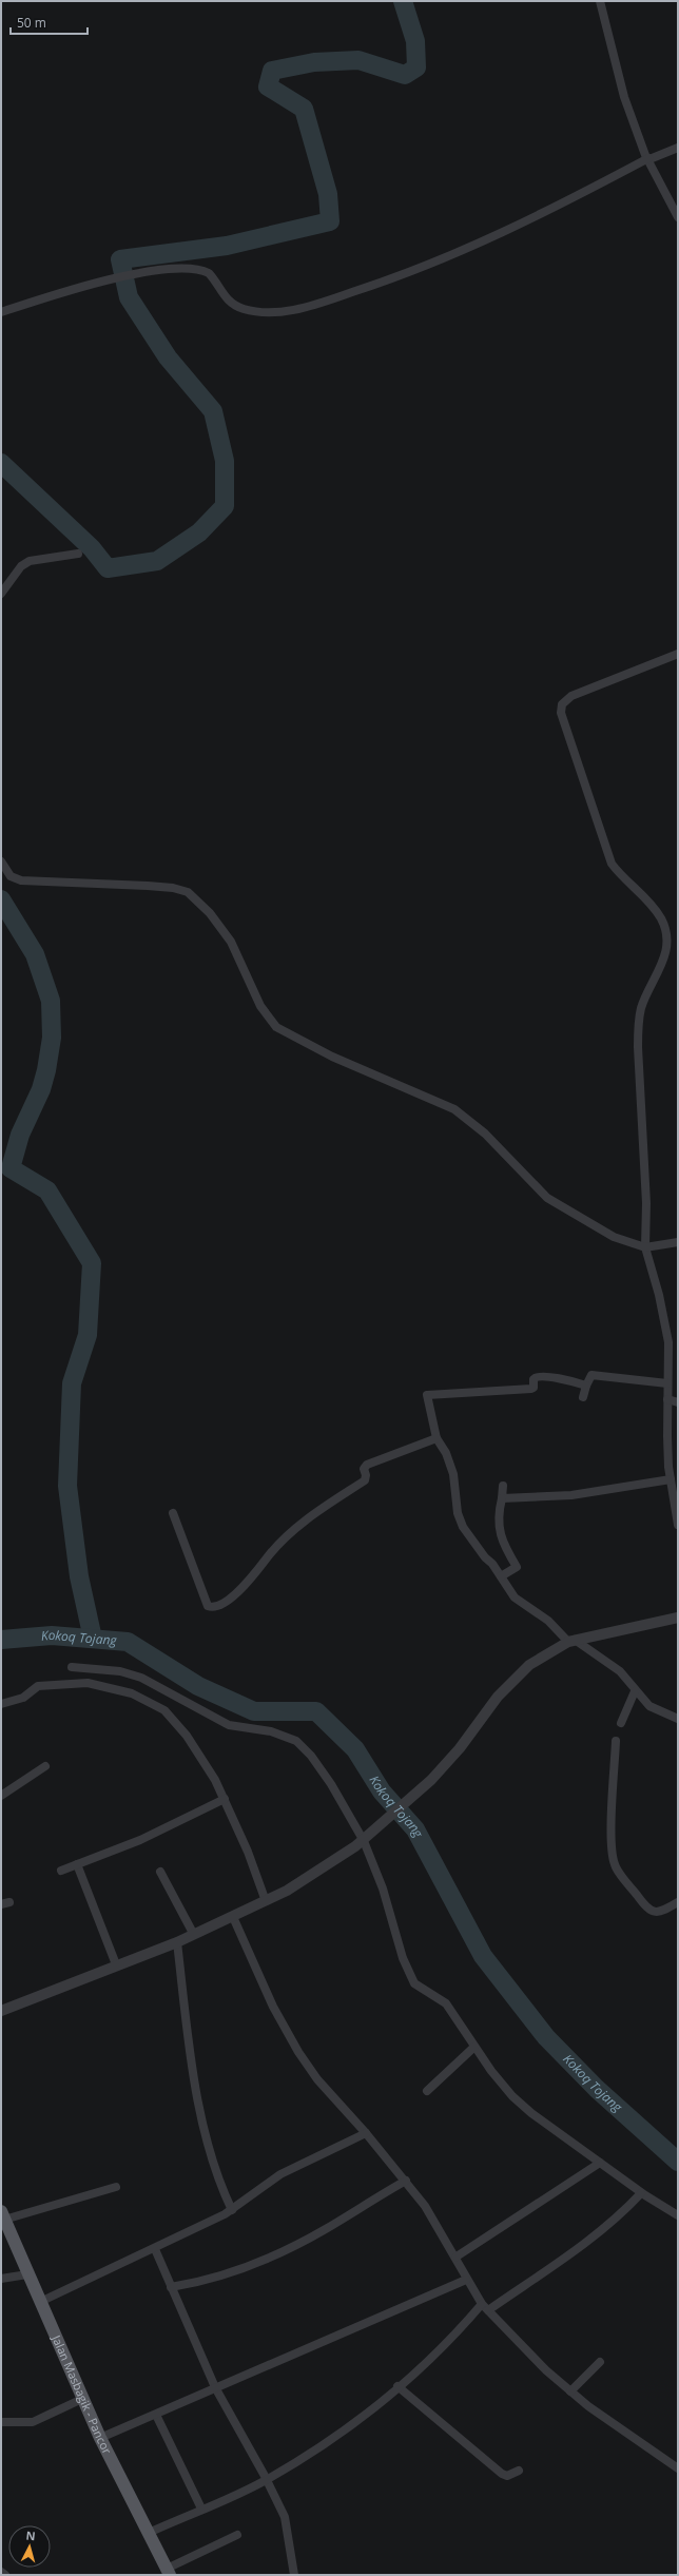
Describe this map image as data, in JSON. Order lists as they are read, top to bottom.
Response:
{
  "streets": {
    "main road": ["Jalan Masbagik - Pancor"]
  },
  "water": ["Kokoq Tojang"],
  "scale_bar": "50 m",
  "north": "top"
}
